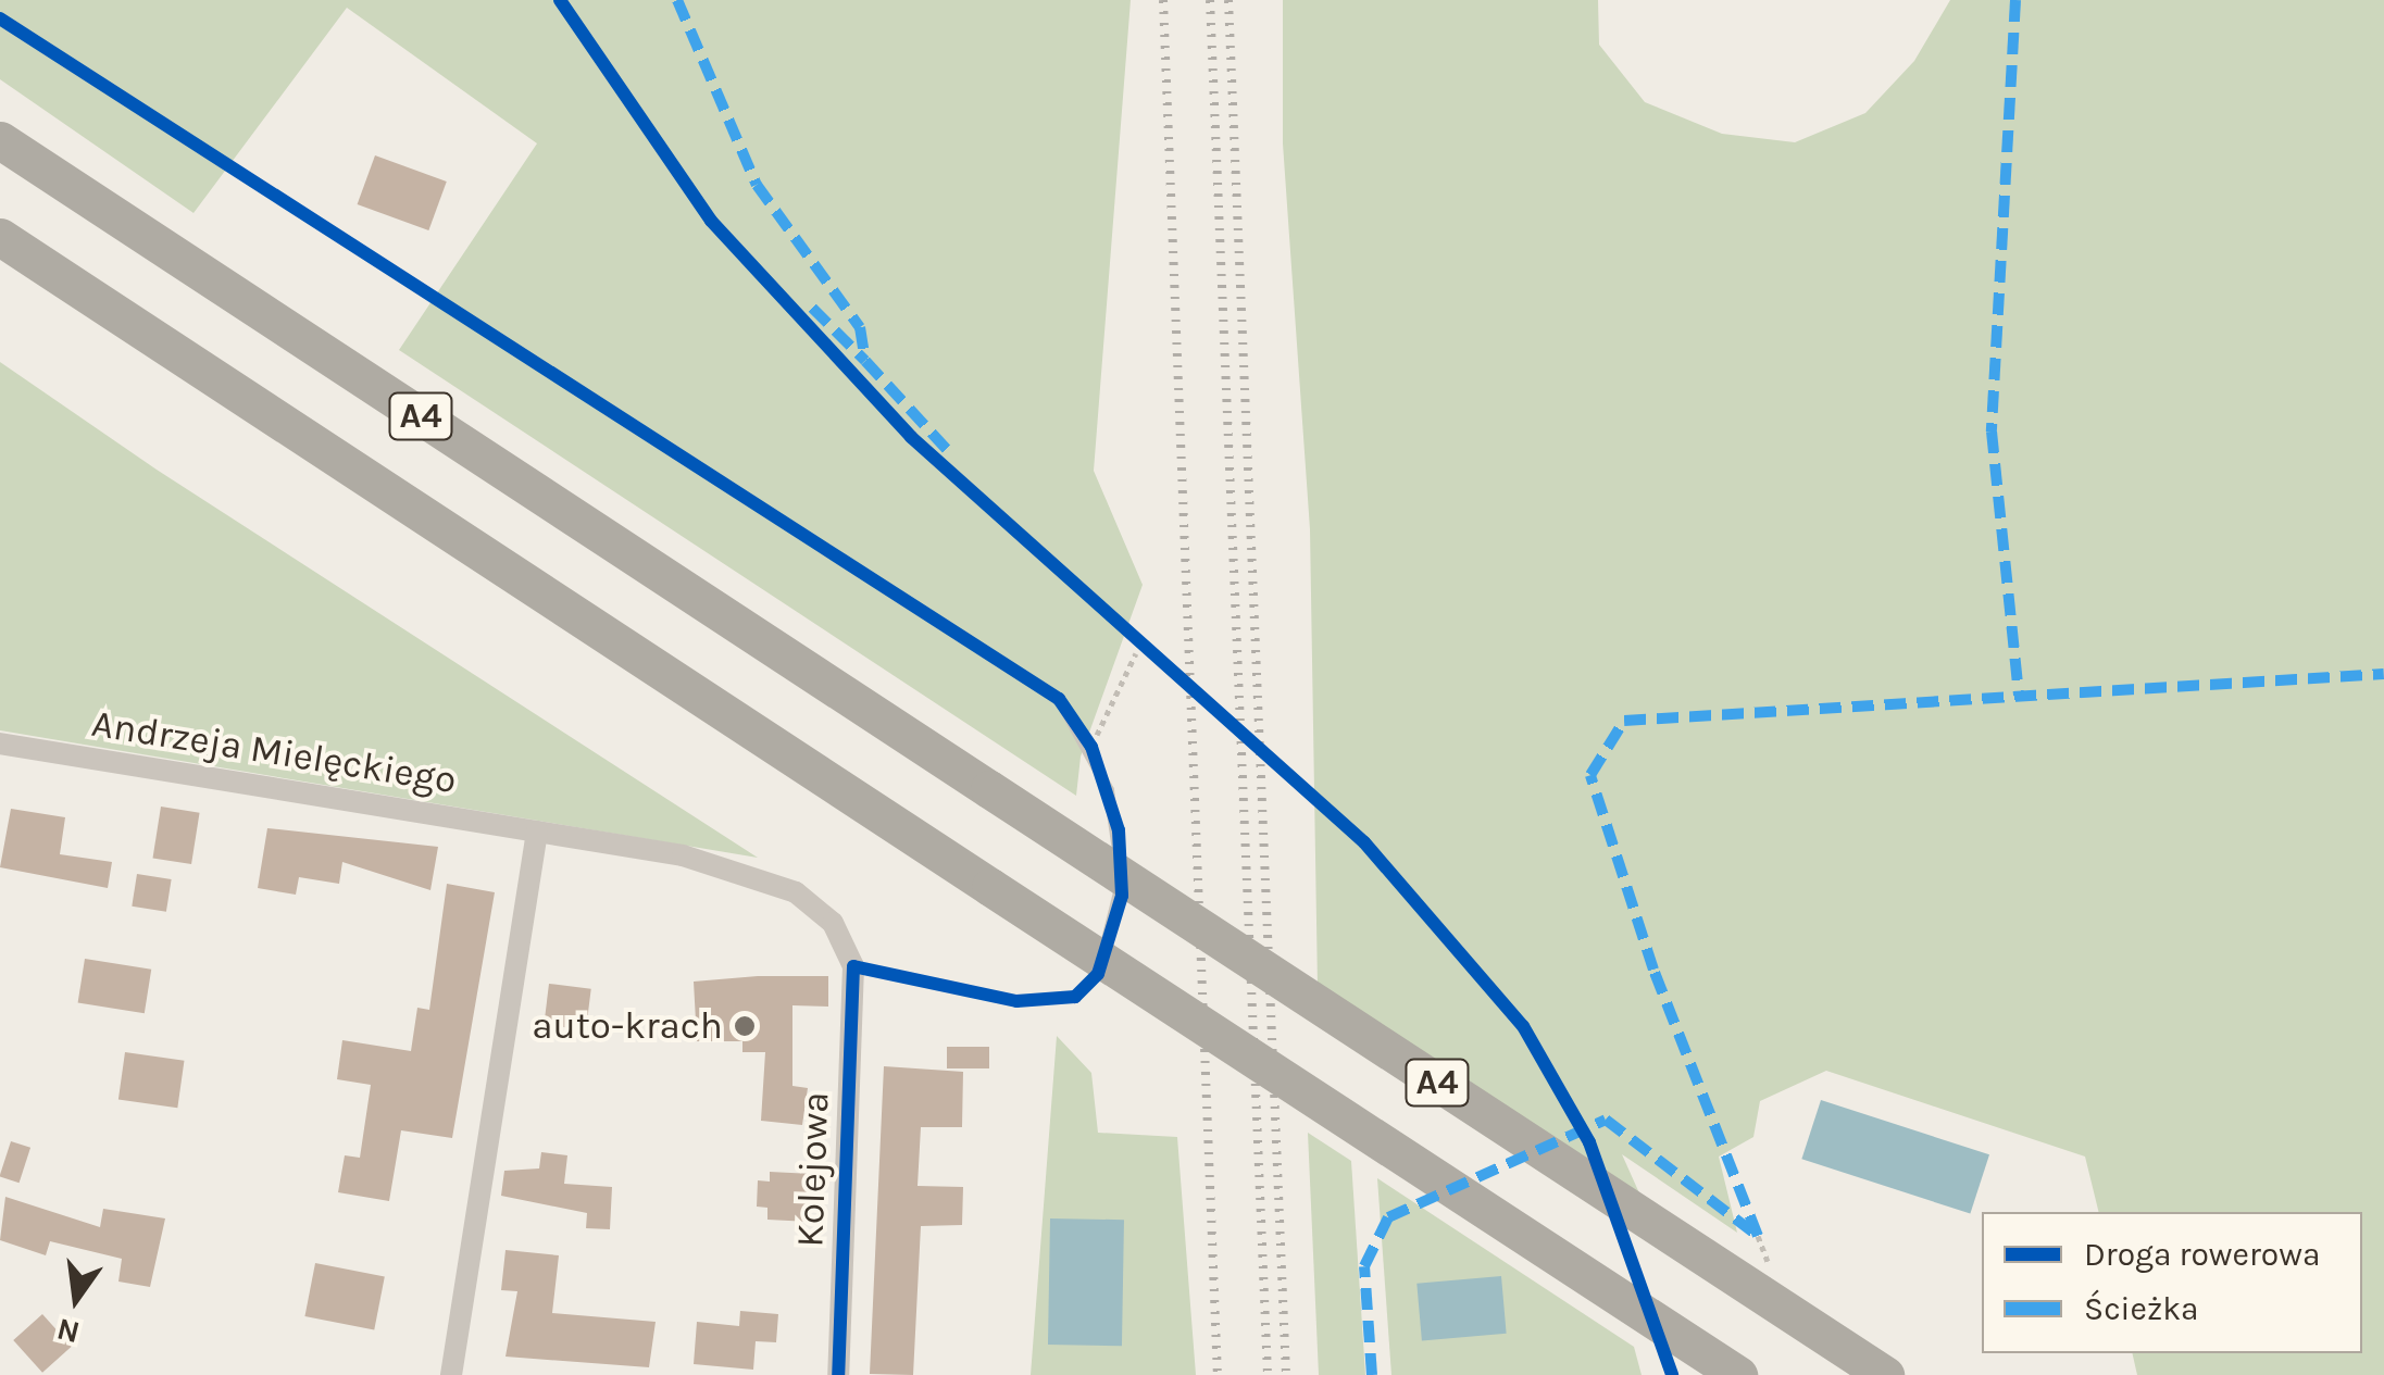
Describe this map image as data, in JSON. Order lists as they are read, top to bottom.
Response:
{
  "streets": {
    "highway": ["A4"],
    "street": ["Andrzeja Mielęckiego", "Kolejowa"]
  },
  "crossings": [
    ["Andrzeja Mielęckiego", "Kolejowa"]
  ],
  "places": ["auto-krach"],
  "legend": ["Droga rowerowa", "Ścieżka"],
  "north": "bottom"
}
